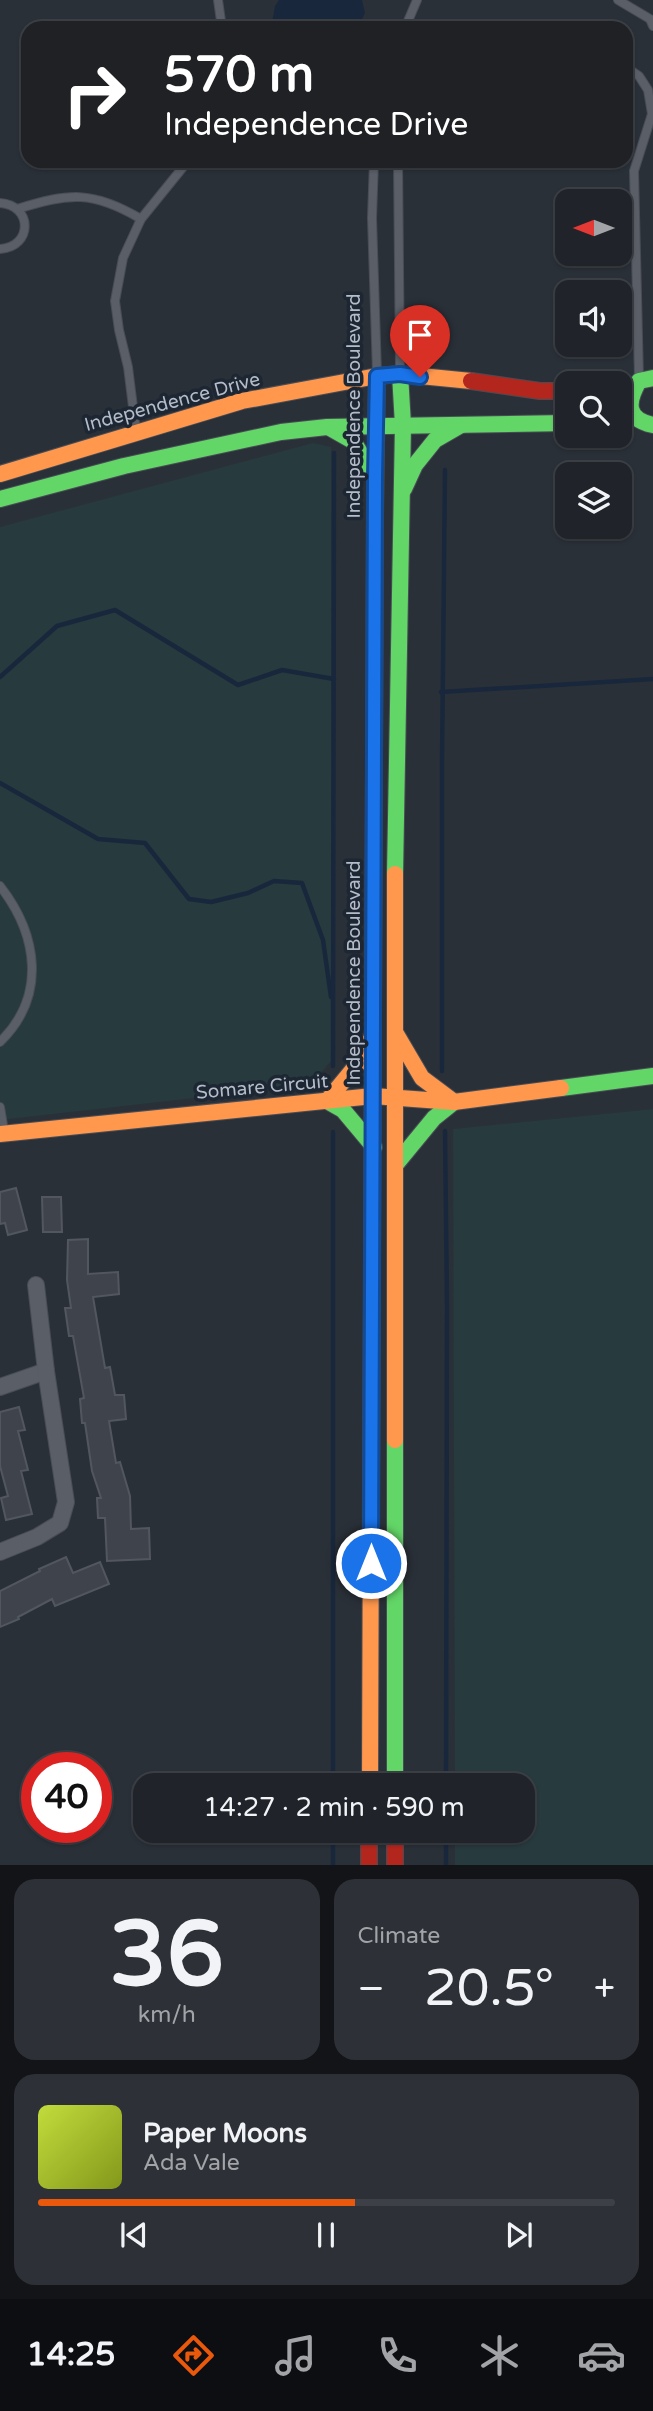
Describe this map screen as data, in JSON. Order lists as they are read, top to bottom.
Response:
{
  "streets": {
    "street": ["Independence Drive", "Independence Boulevard", "Somare Circuit"]
  },
  "crossings": [
    ["Independence Drive", "Independence Boulevard"],
    ["Independence Boulevard", "Somare Circuit"]
  ],
  "north": "left",
  "page": {
    "turn": ["570 m", "Independence Drive"],
    "limit": "40",
    "trip": "14:27 · 2 min · 590 m",
    "tile": [
      ["36", "km/h"],
      "Climate"
    ],
    "heat": ["−", "20.5°", "+"],
    "song": ["Paper Moons", "Ada Vale"],
    "tabs": "14:25"
  }
}
